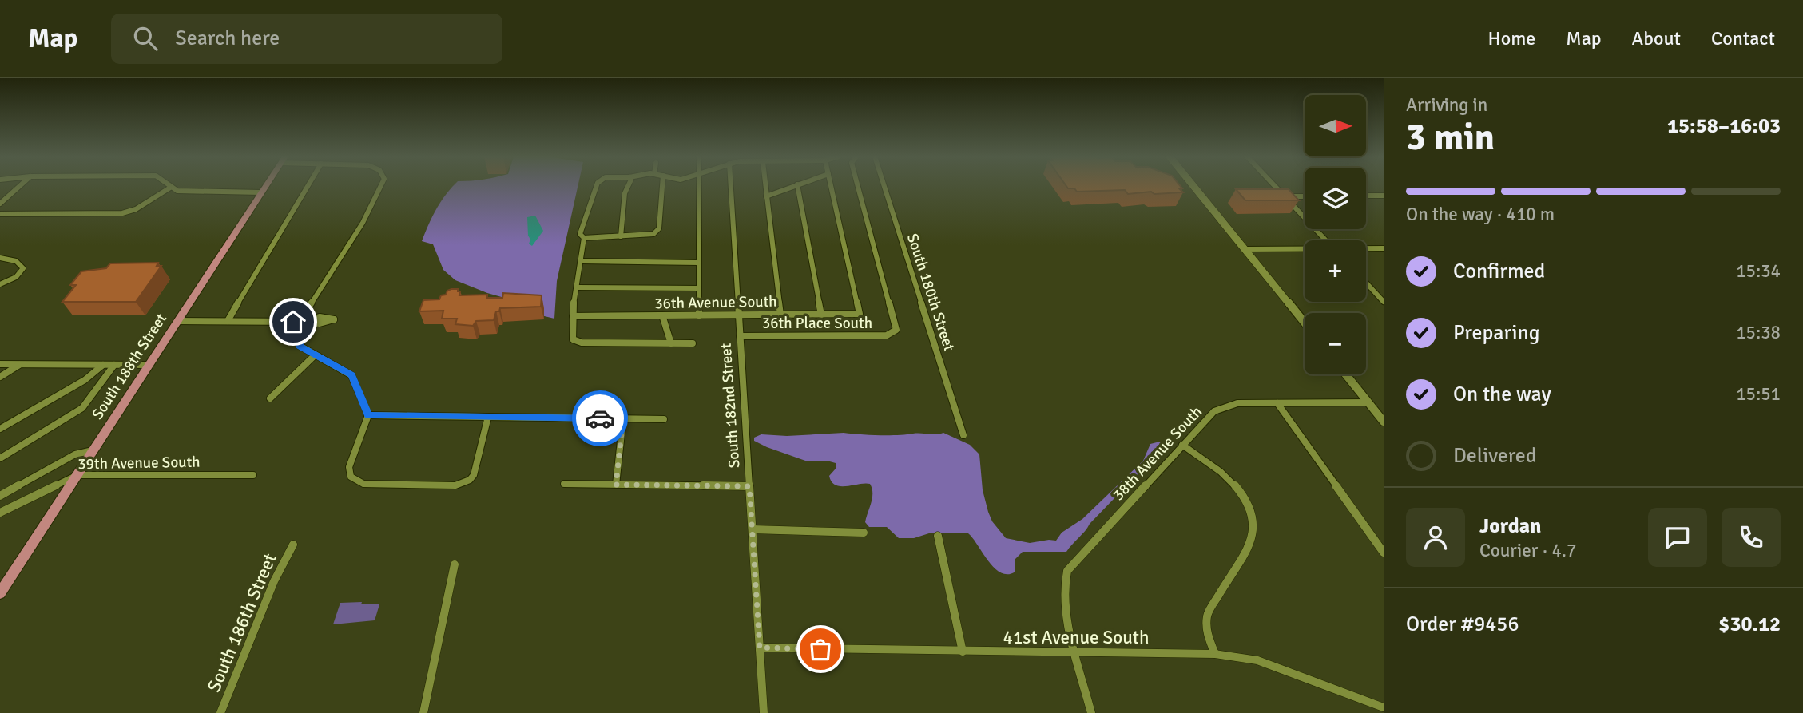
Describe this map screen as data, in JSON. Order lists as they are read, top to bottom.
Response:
{
  "streets": {
    "main road": ["South 188th Street"],
    "street": [
      "South 180th Street",
      "36th Avenue South",
      "36th Place South",
      "South 182nd Street",
      "38th Avenue South",
      "39th Avenue South",
      "South 186th Street",
      "41st Avenue South"
    ]
  },
  "crossings": [
    ["36th Avenue South", "South 182nd Street"],
    ["36th Place South", "South 182nd Street"],
    ["South 188th Street", "39th Avenue South"],
    ["South 182nd Street", "41st Avenue South"],
    ["38th Avenue South", "41st Avenue South"]
  ],
  "north": "right",
  "page": {
    "header": "Map",
    "search": "Search here",
    "nav": [
      "Home",
      "Map",
      "About",
      "Contact"
    ],
    "heading": ["3 min", "Arriving in", "15:58–16:03"],
    "panel": [
      "Jordan",
      "Courier · 4.7",
      "Order #9456",
      "$30.12"
    ],
    "map_buttons": ["+", "−"],
    "bar": "On the way · 410 m",
    "list": [
      ["Confirmed", "15:34"],
      ["Preparing", "15:38"],
      ["On the way", "15:51"],
      "Delivered"
    ]
  }
}
